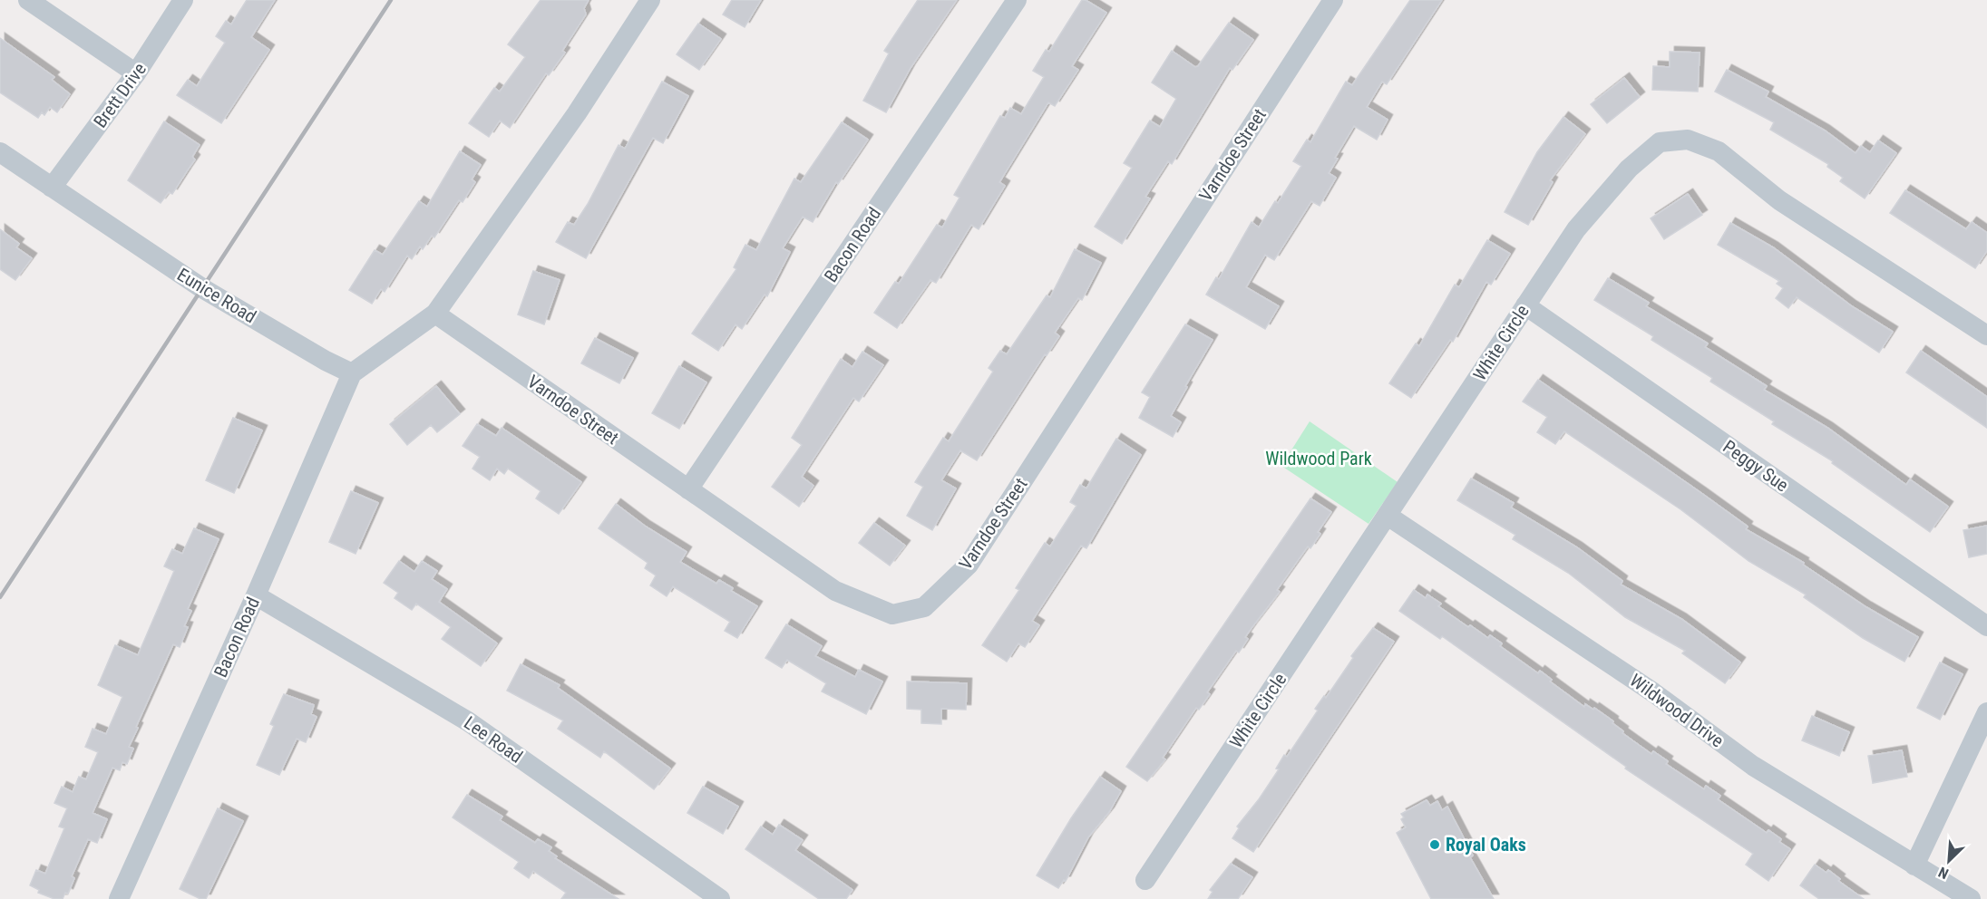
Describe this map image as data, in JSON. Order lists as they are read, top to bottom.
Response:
{
  "streets": {
    "street": [
      "Brett Drive",
      "Varndoe Street",
      "Bacon Road",
      "Eunice Road",
      "White Circle",
      "Peggy Sue",
      "Wildwood Drive",
      "Lee Road"
    ]
  },
  "crossings": [
    ["Brett Drive", "Eunice Road"],
    ["Varndoe Street", "Bacon Road"],
    ["Bacon Road", "Eunice Road"],
    ["Bacon Road", "Lee Road"],
    ["White Circle", "Peggy Sue"],
    ["White Circle", "Wildwood Drive"]
  ],
  "parks": ["Wildwood Park"],
  "places": ["Royal Oaks"],
  "north": "bottom left"
}
